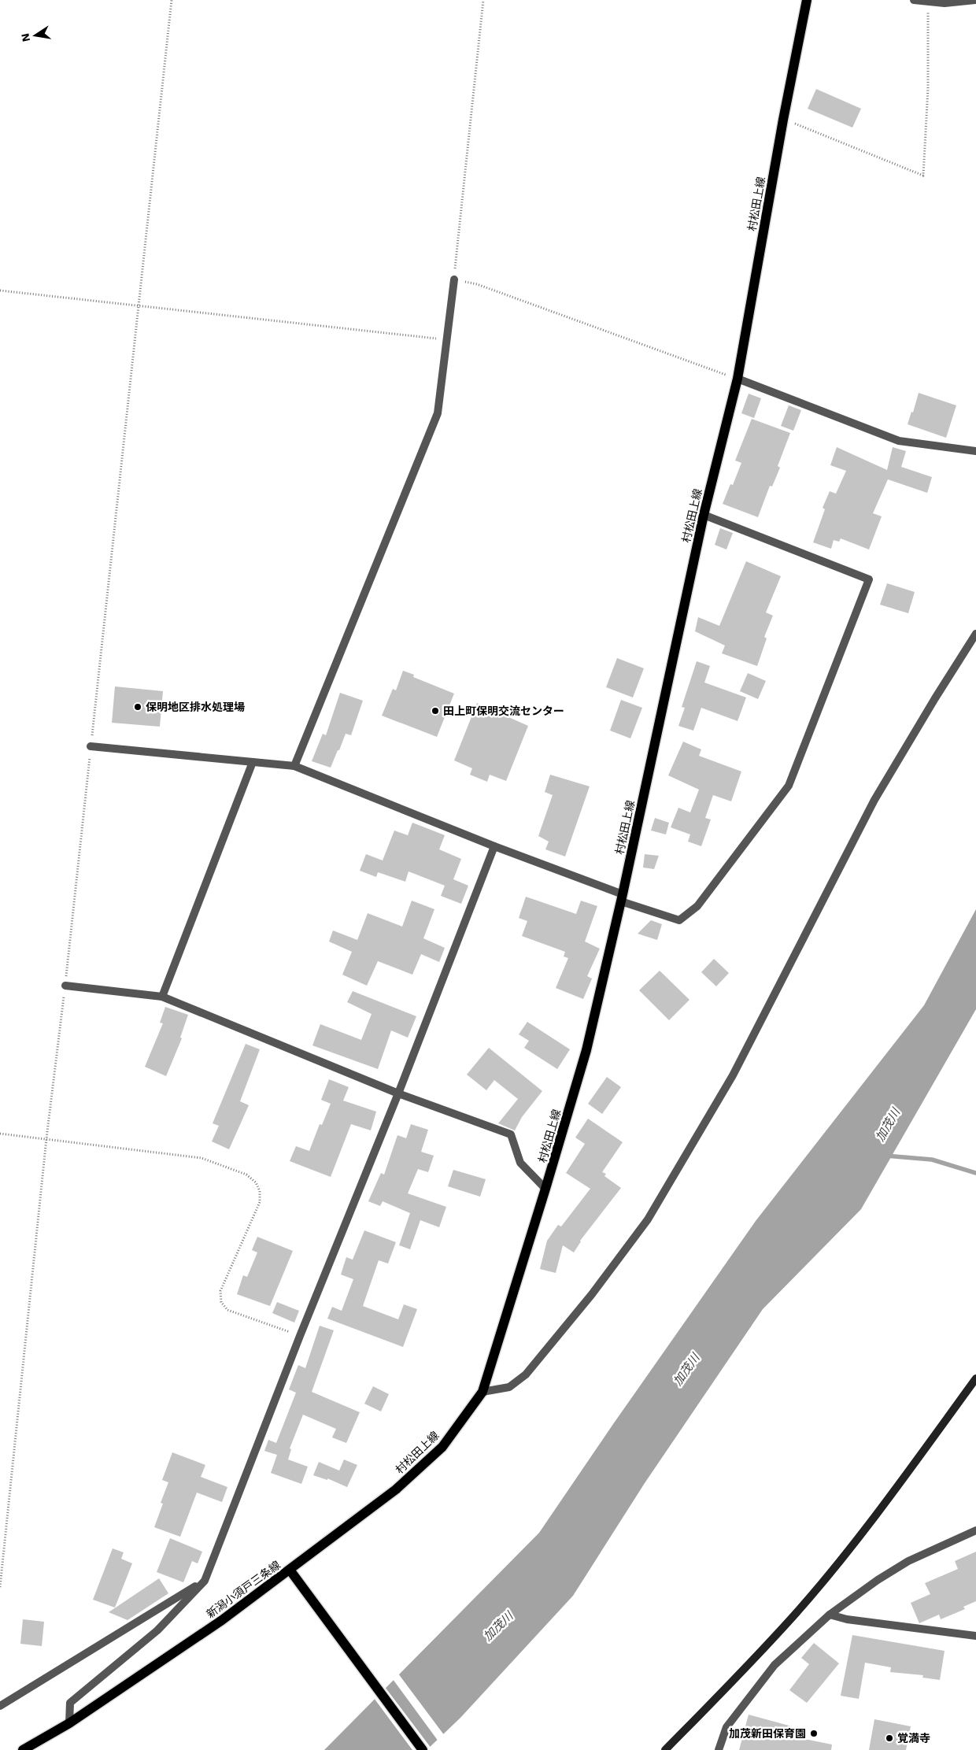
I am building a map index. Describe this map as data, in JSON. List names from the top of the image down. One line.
{"streets":{"main road":["村松田上線","新潟小須戸三条線"]},"crossings":[["村松田上線","新潟小須戸三条線"]],"water":["加茂川"],"places":["保明地区排水処理場","田上町保明交流センター","加茂新田保育園","覚満寺"],"north":"left"}
